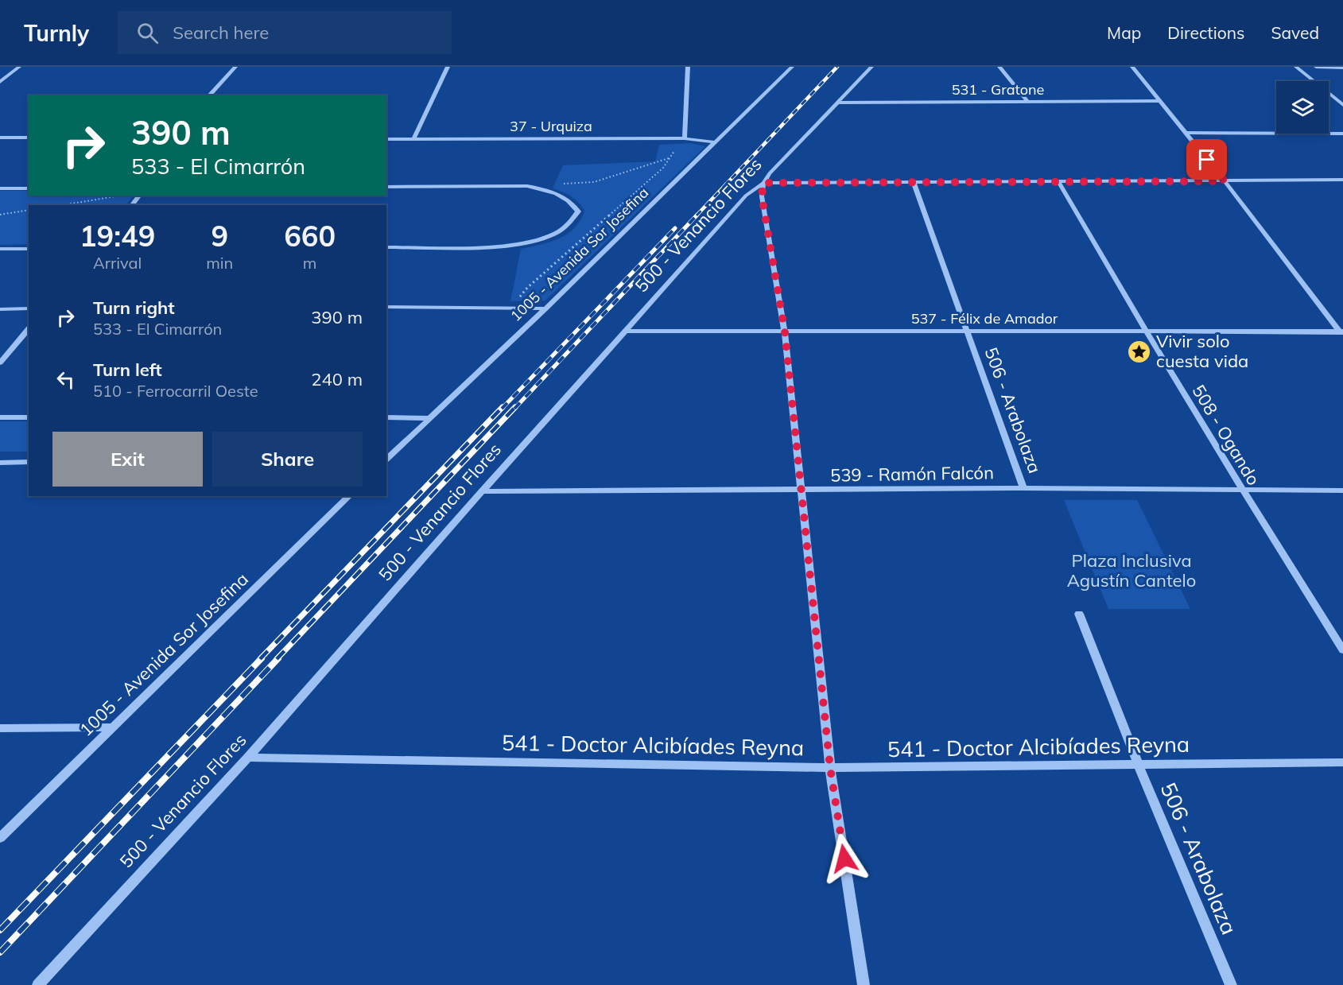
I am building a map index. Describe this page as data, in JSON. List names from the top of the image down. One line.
{"streets":{"street":["531 - Gratone","37 - Urquiza","500 - Venancio Flores","1005 - Avenida Sor Josefina","537 - Félix de Amador","506 - Arabolaza","508 - Ogando","539 - Ramón Falcón","541 - Doctor Alcibíades Reyna"]},"crossings":[["531 - Gratone","500 - Venancio Flores"],["37 - Urquiza","1005 - Avenida Sor Josefina"],["500 - Venancio Flores","537 - Félix de Amador"],["500 - Venancio Flores","539 - Ramón Falcón"],["500 - Venancio Flores","541 - Doctor Alcibíades Reyna"],["537 - Félix de Amador","506 - Arabolaza"],["537 - Félix de Amador","508 - Ogando"],["506 - Arabolaza","539 - Ramón Falcón"],["506 - Arabolaza","541 - Doctor Alcibíades Reyna"],["508 - Ogando","539 - Ramón Falcón"]],"parks":["Plaza Inclusiva Agustín Cantelo"],"places":{"place":["Vivir solo cuesta vida"]},"page":{"header":"Turnly","search":"Search here","nav":["Map","Directions","Saved"],"turn":["390 m","533 - El Cimarrón"],"eta":["19:49","Arrival","9","min","660","m"],"list":[{"name":"Turn right","note":"533 - El Cimarrón","value":"390 m"},{"name":"Turn left","note":"510 - Ferrocarril Oeste","value":"240 m"}],"buttons":["Exit","Share"]}}
